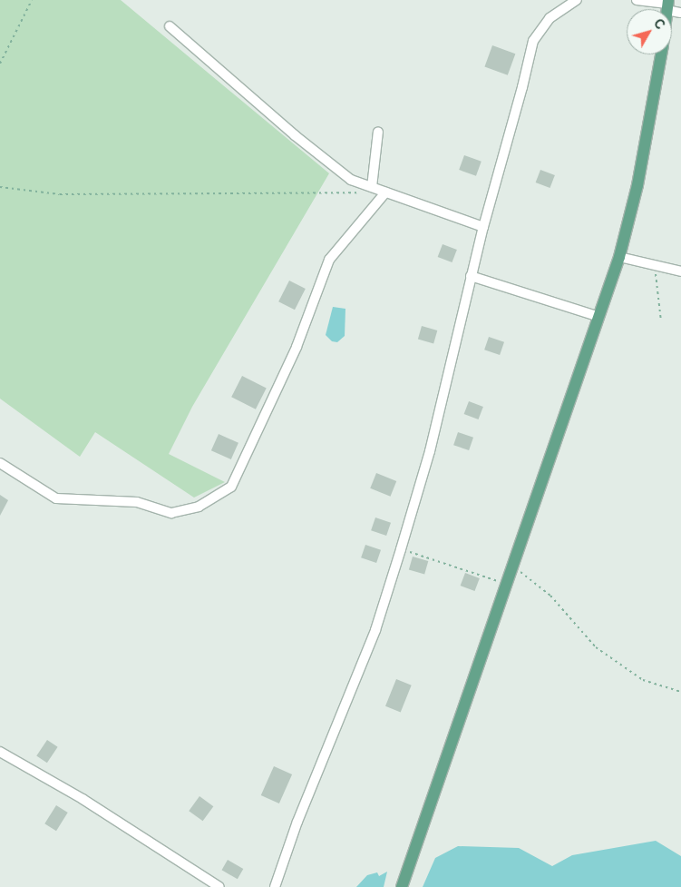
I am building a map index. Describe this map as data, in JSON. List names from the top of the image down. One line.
{"north":"top right"}
